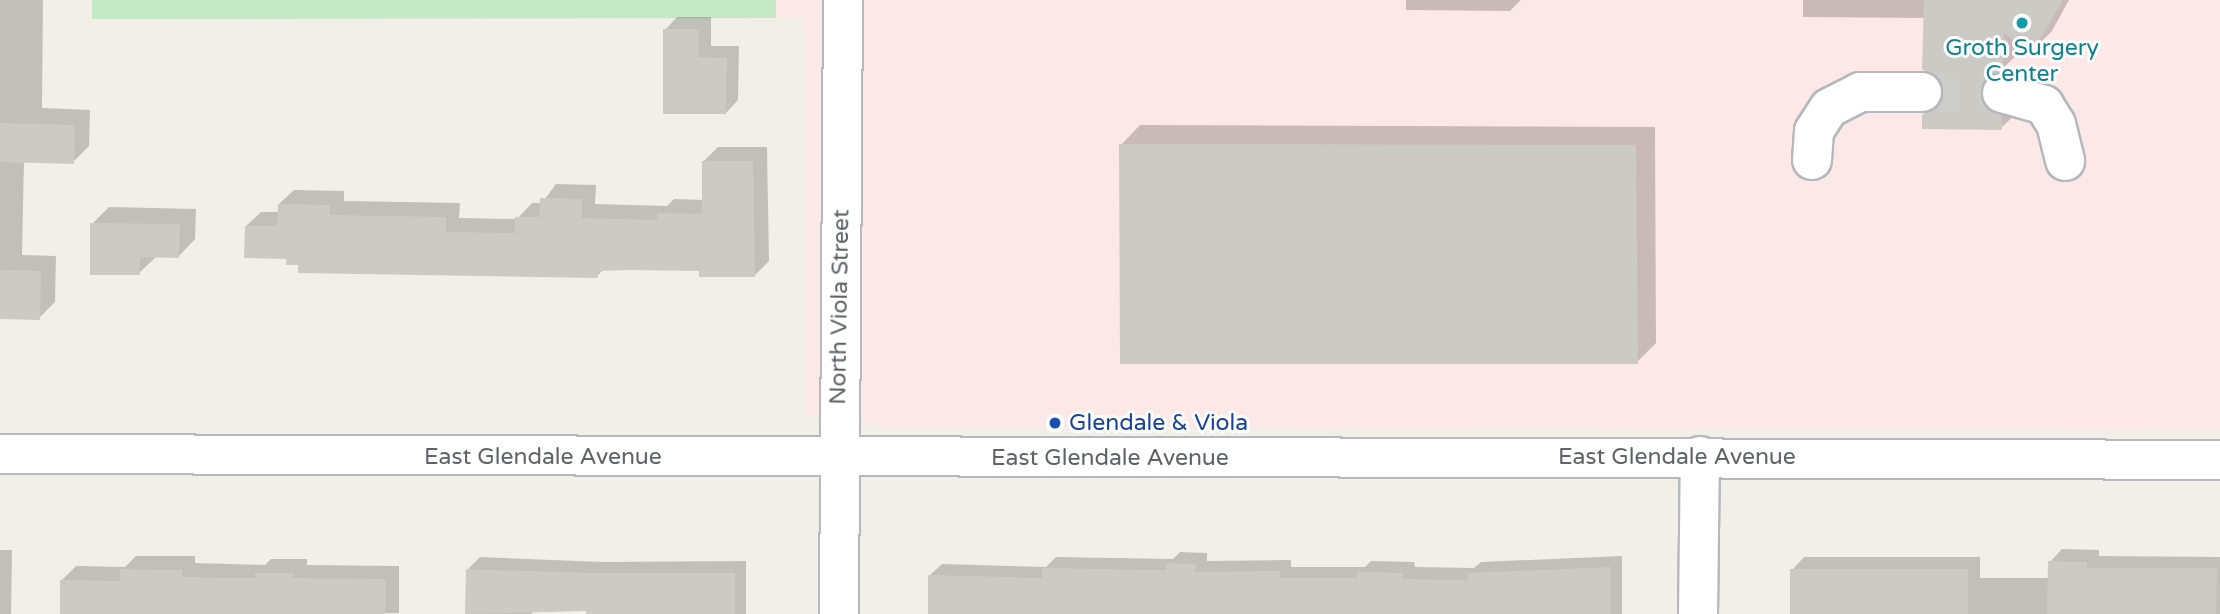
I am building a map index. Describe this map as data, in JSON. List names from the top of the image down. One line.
{"streets":{"street":["North Viola Street","East Glendale Avenue"]},"crossings":[["North Viola Street","East Glendale Avenue"]],"places":["Groth Surgery Center","Glendale & Viola"]}
